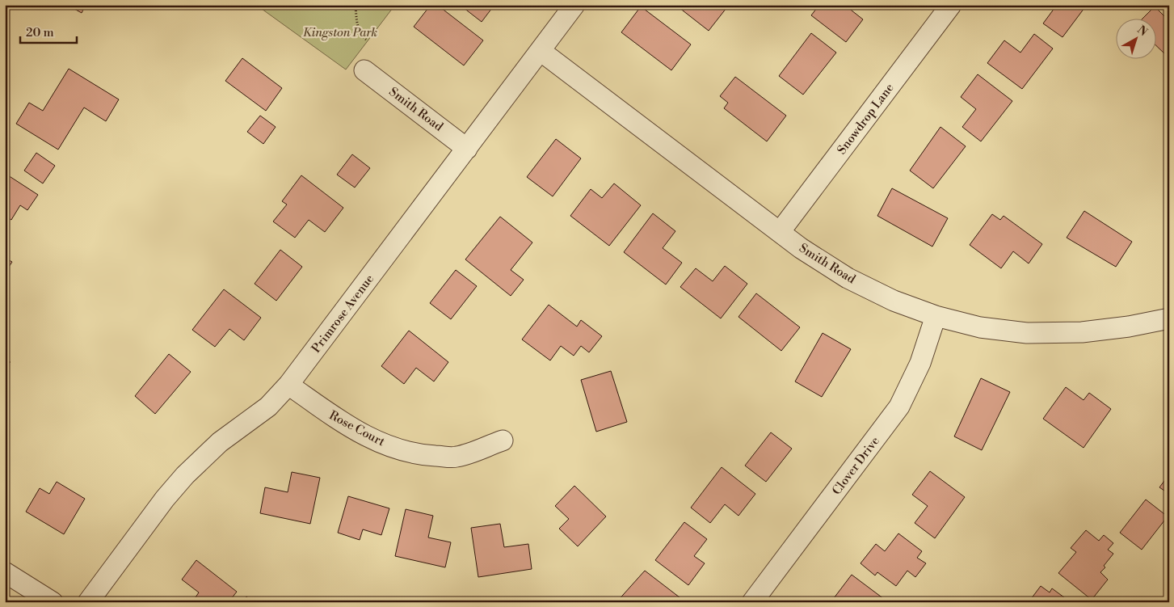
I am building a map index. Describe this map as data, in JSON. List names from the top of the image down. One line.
{"streets":{"street":["Smith Road","Snowdrop Lane","Primrose Avenue","Rose Court","Clover Drive"]},"crossings":[["Smith Road","Snowdrop Lane"],["Smith Road","Primrose Avenue"],["Smith Road","Clover Drive"],["Primrose Avenue","Rose Court"]],"parks":["Kingston Park"],"scale_bar":"20 m","north":"top right"}
